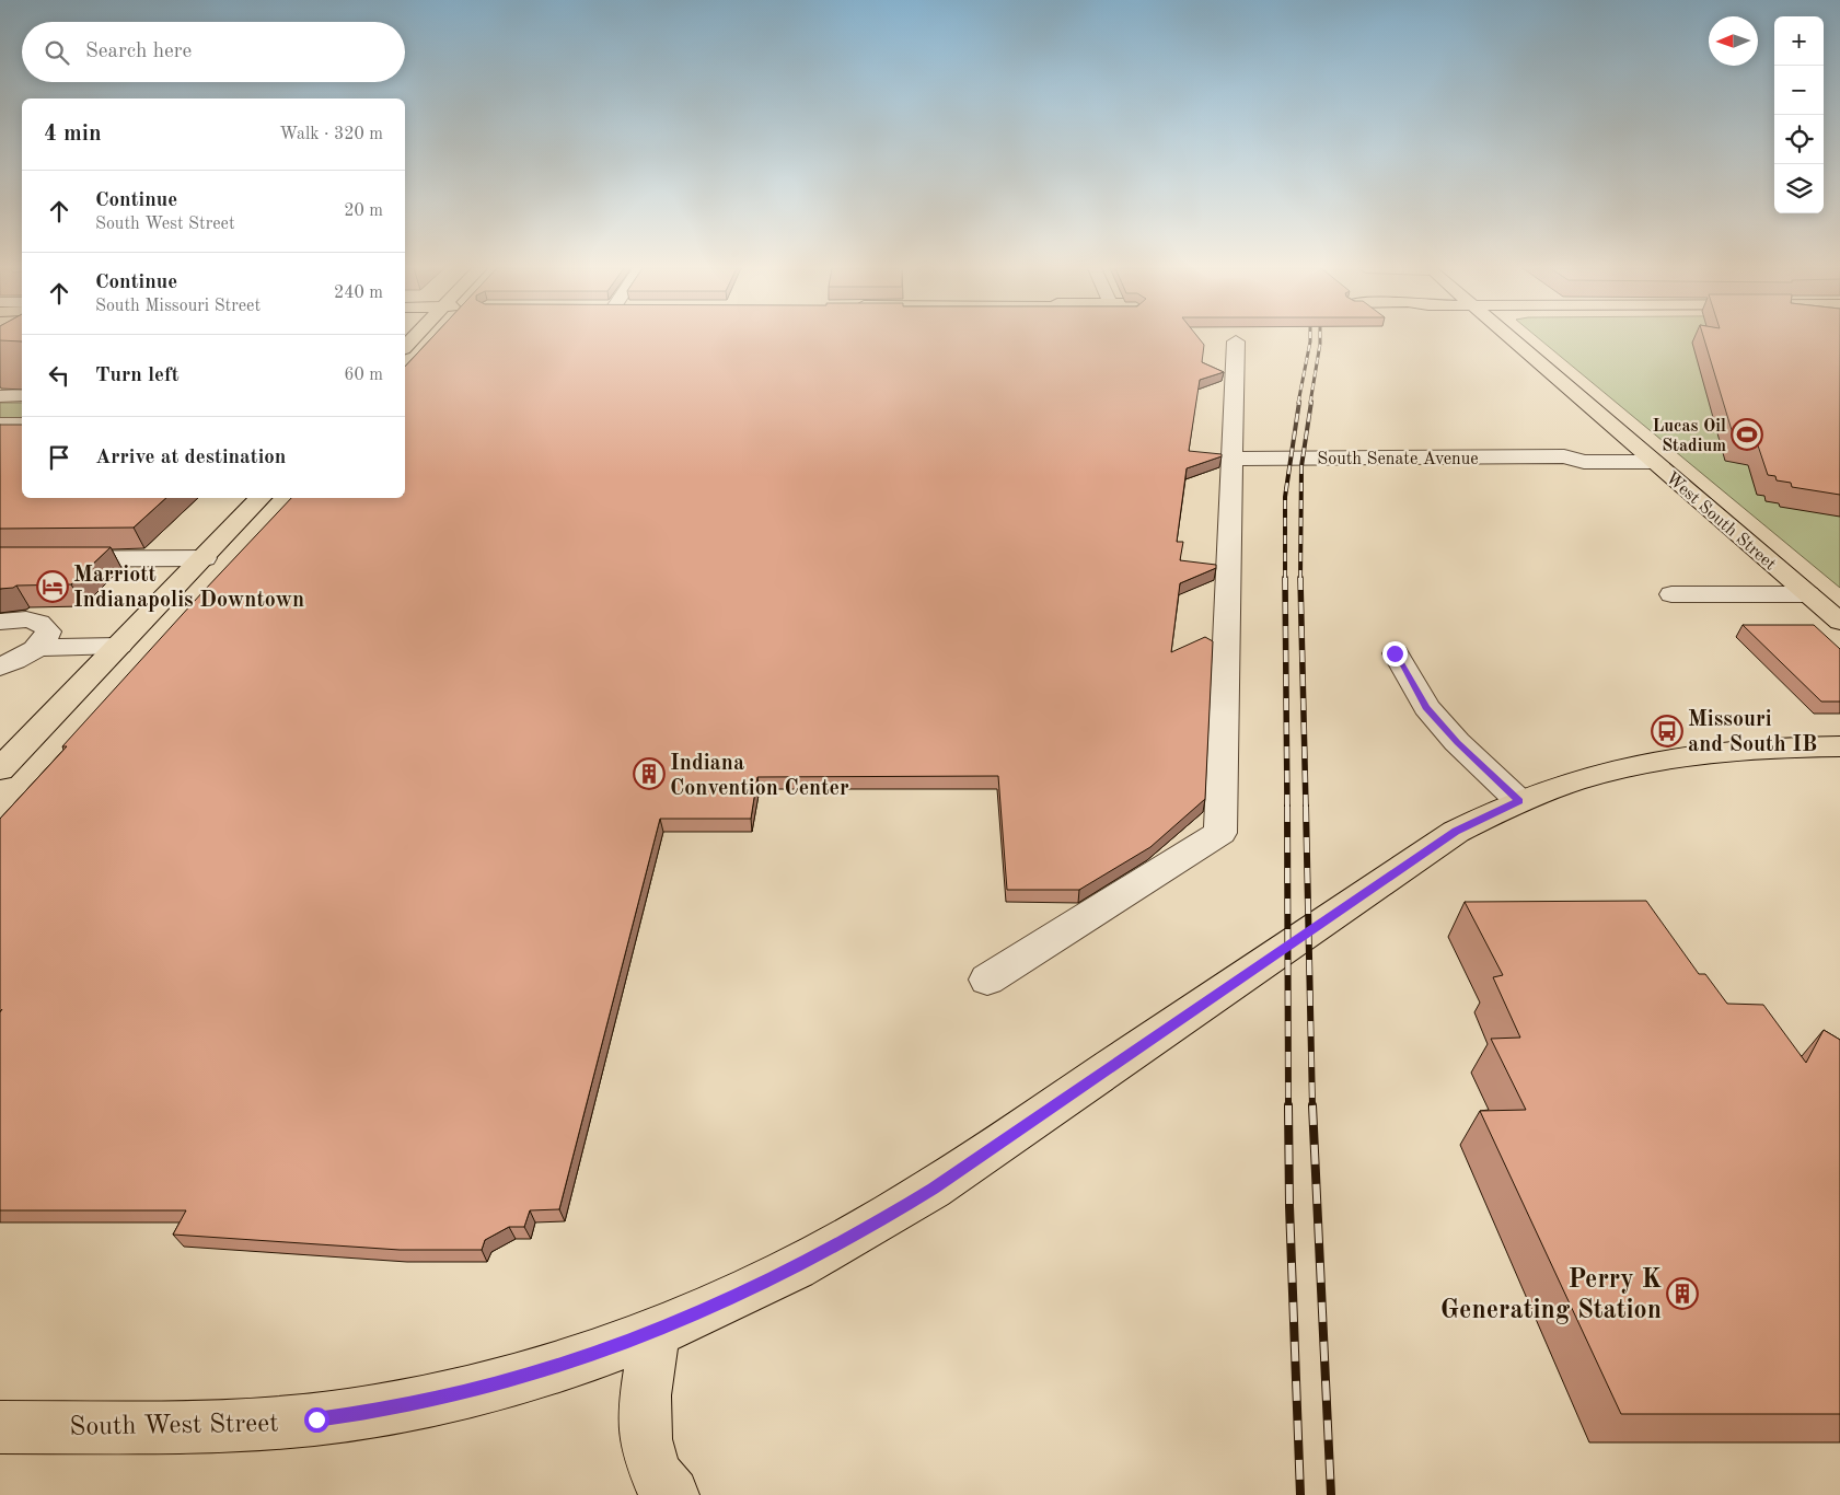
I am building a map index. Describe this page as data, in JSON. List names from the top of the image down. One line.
{"streets":{"main road":["West South Street","South West Street"],"street":["South Senate Avenue"]},"crossings":[["South Senate Avenue","West South Street"]],"places":{"sports":["Lucas Oil Stadium"],"hotel":["Marriott Indianapolis Downtown"],"bus stop":["Missouri and South IB"],"building":["Indiana Convention Center","Perry K Generating Station"]},"north":"left","page":{"map_buttons":["+","−"],"search":"Search here","heading":["4 min","Walk · 320 m"],"list":[["Continue","South West Street","20 m"],["Continue","South Missouri Street","240 m"],["Turn left","60 m"],"Arrive at destination"]}}
